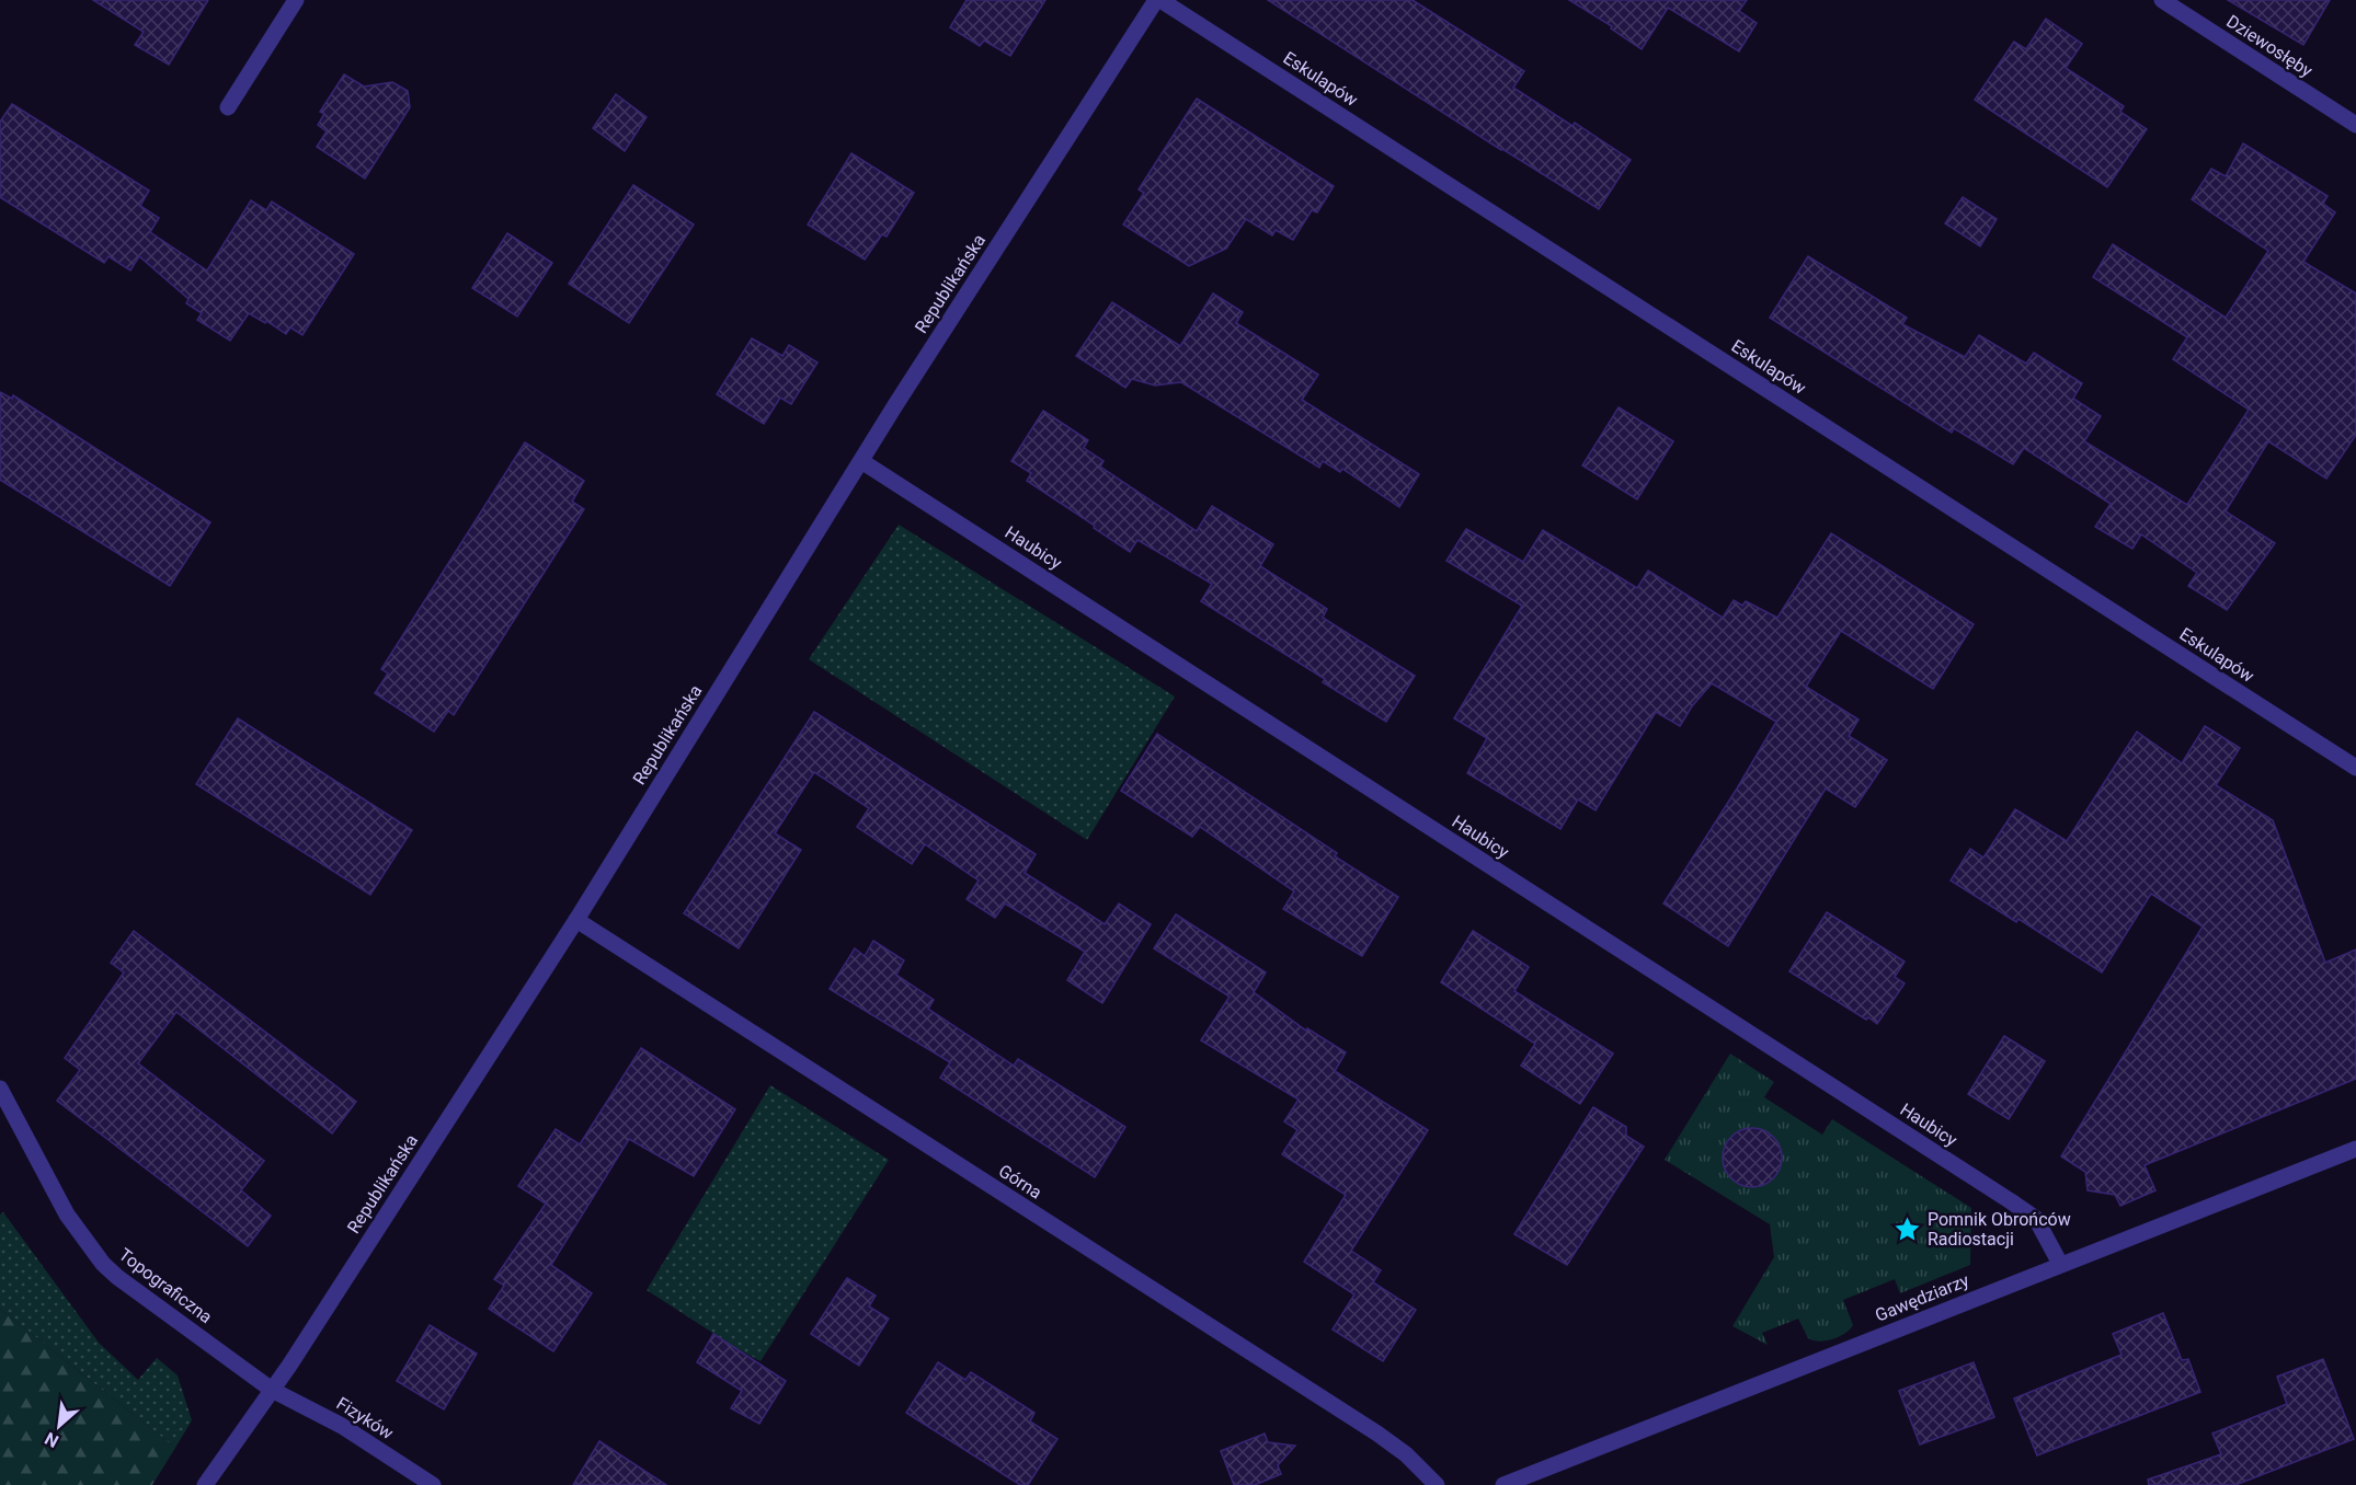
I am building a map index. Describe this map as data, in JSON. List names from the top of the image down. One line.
{"streets":{"street":["Dziewosłęby","Eskulapów","Republikańska","Haubicy","Górna","Topograficzna","Gawędziarzy","Fizyków"]},"crossings":[["Eskulapów","Republikańska"],["Republikańska","Haubicy"],["Republikańska","Górna"],["Republikańska","Topograficzna"],["Republikańska","Fizyków"],["Haubicy","Gawędziarzy"],["Topograficzna","Fizyków"]],"places":{"place":["Pomnik Obrońców Radiostacji"]},"north":"bottom left"}
